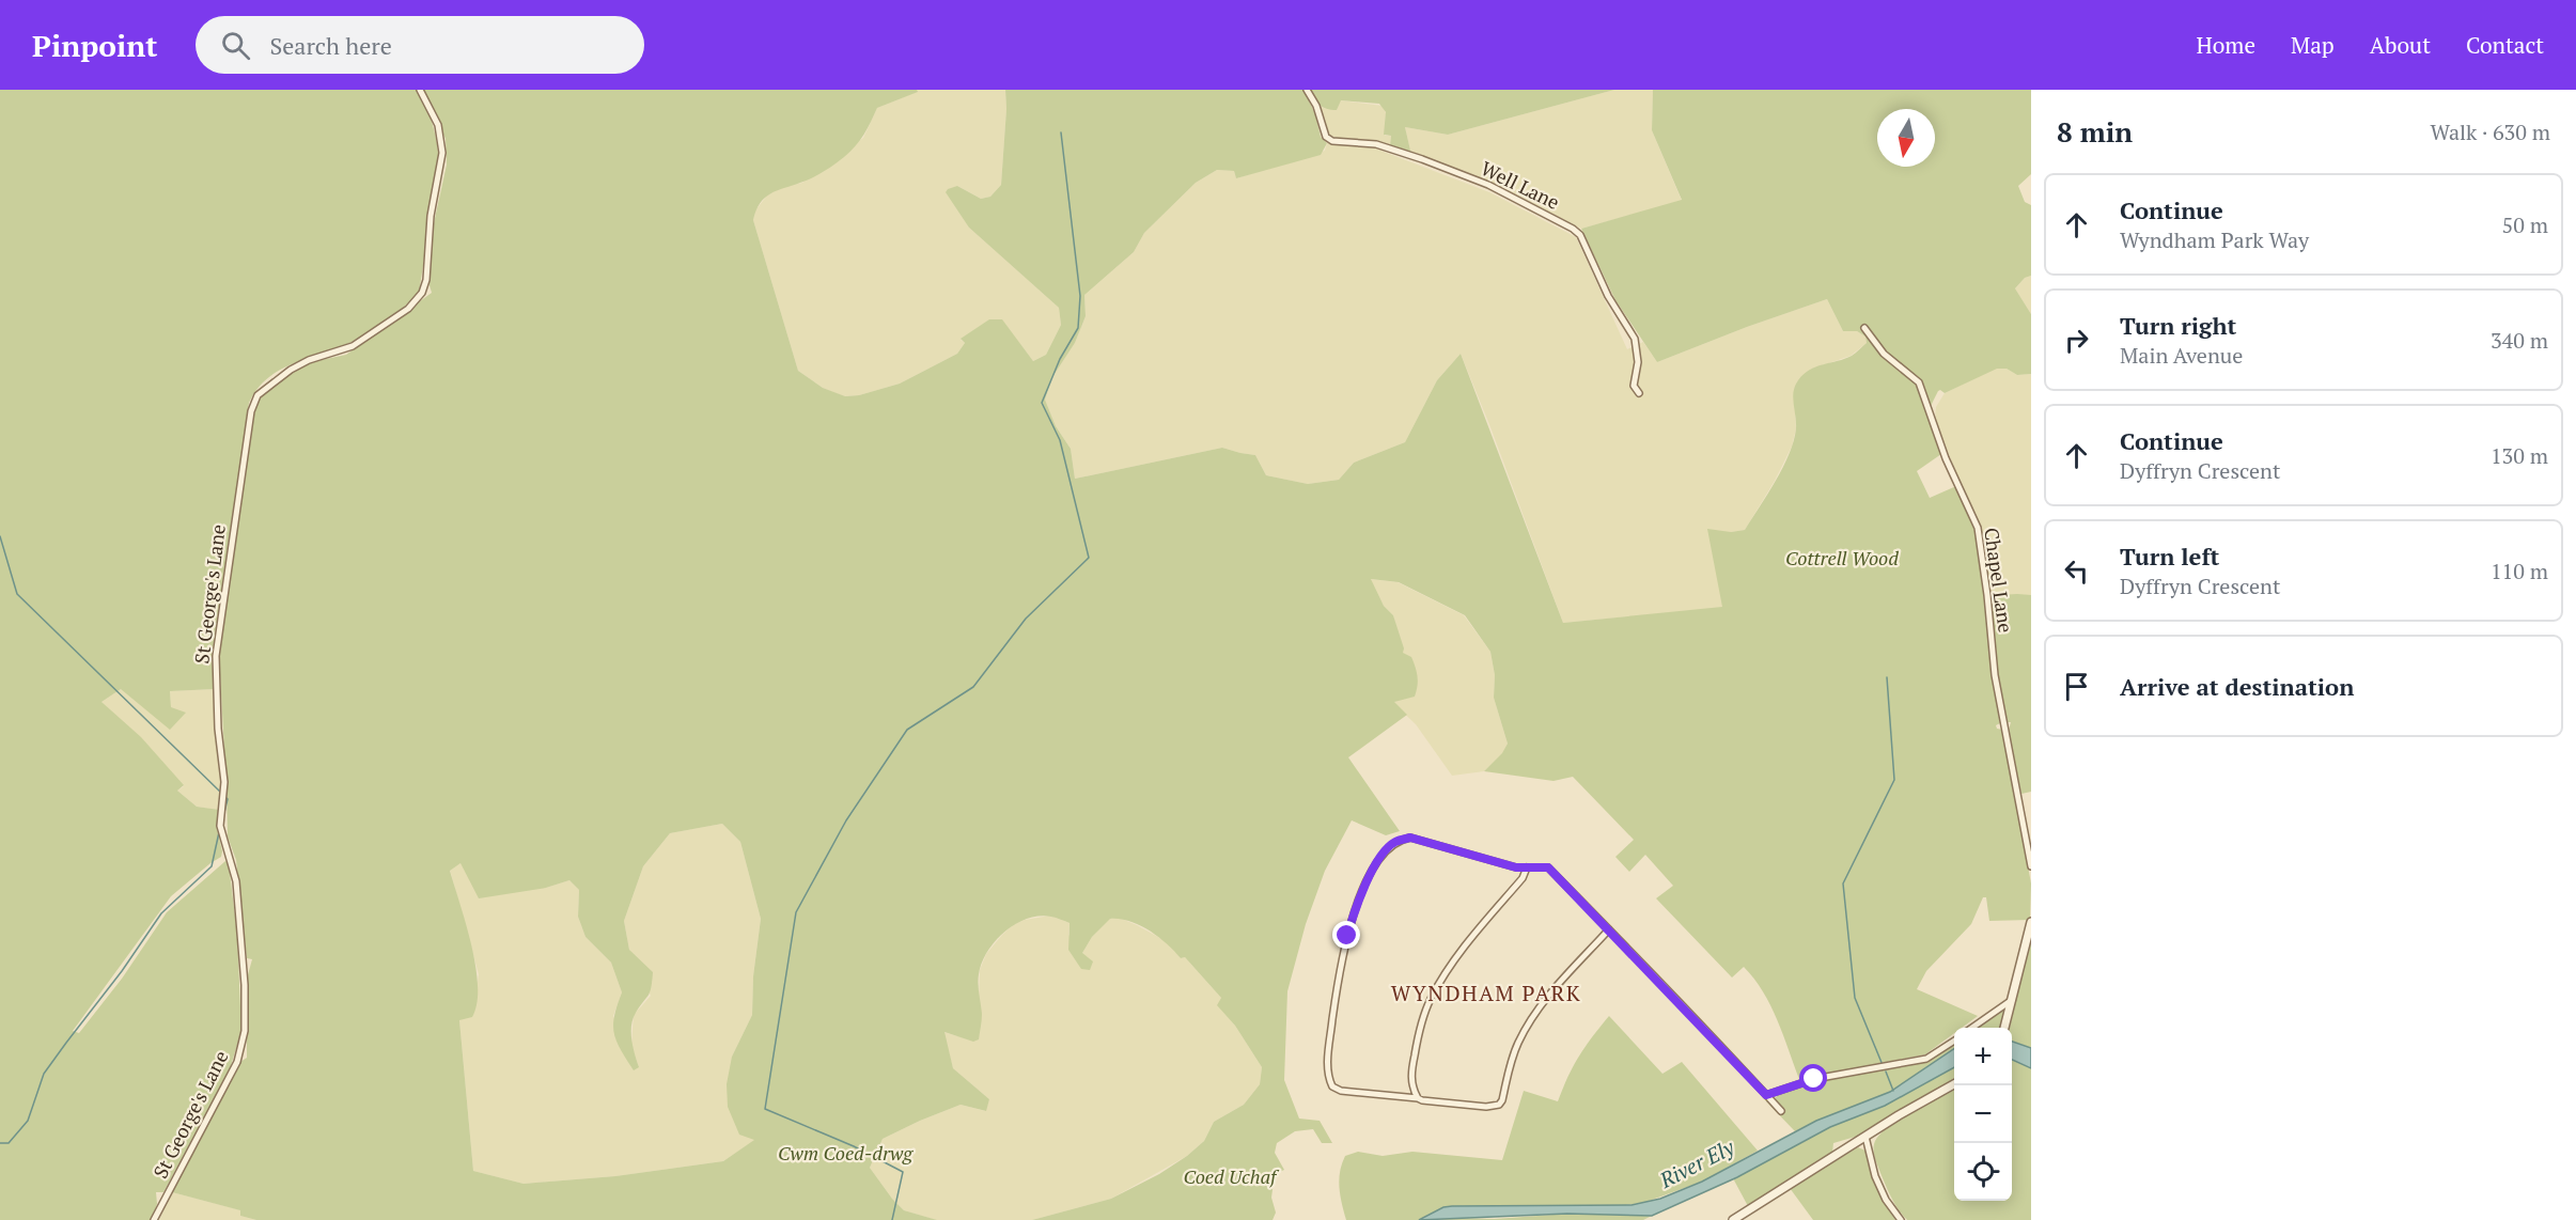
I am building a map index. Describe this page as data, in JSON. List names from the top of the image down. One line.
{"streets":{"street":["Well Lane","Chapel Lane","St George's Lane"]},"districts":["WYNDHAM PARK"],"water":["River Ely"],"parks":["Cottrell Wood","Cwm Coed-drwg","Coed Uchaf"],"north":"bottom","page":{"header":"Pinpoint","search":"Search here","nav":["Home","Map","About","Contact"],"heading":["8 min","Walk · 630 m"],"list":[["Continue","Wyndham Park Way","50 m"],["Turn right","Main Avenue","340 m"],["Continue","Dyffryn Crescent","130 m"],["Turn left","Dyffryn Crescent","110 m"],"Arrive at destination"],"map_buttons":["+","−"]}}
